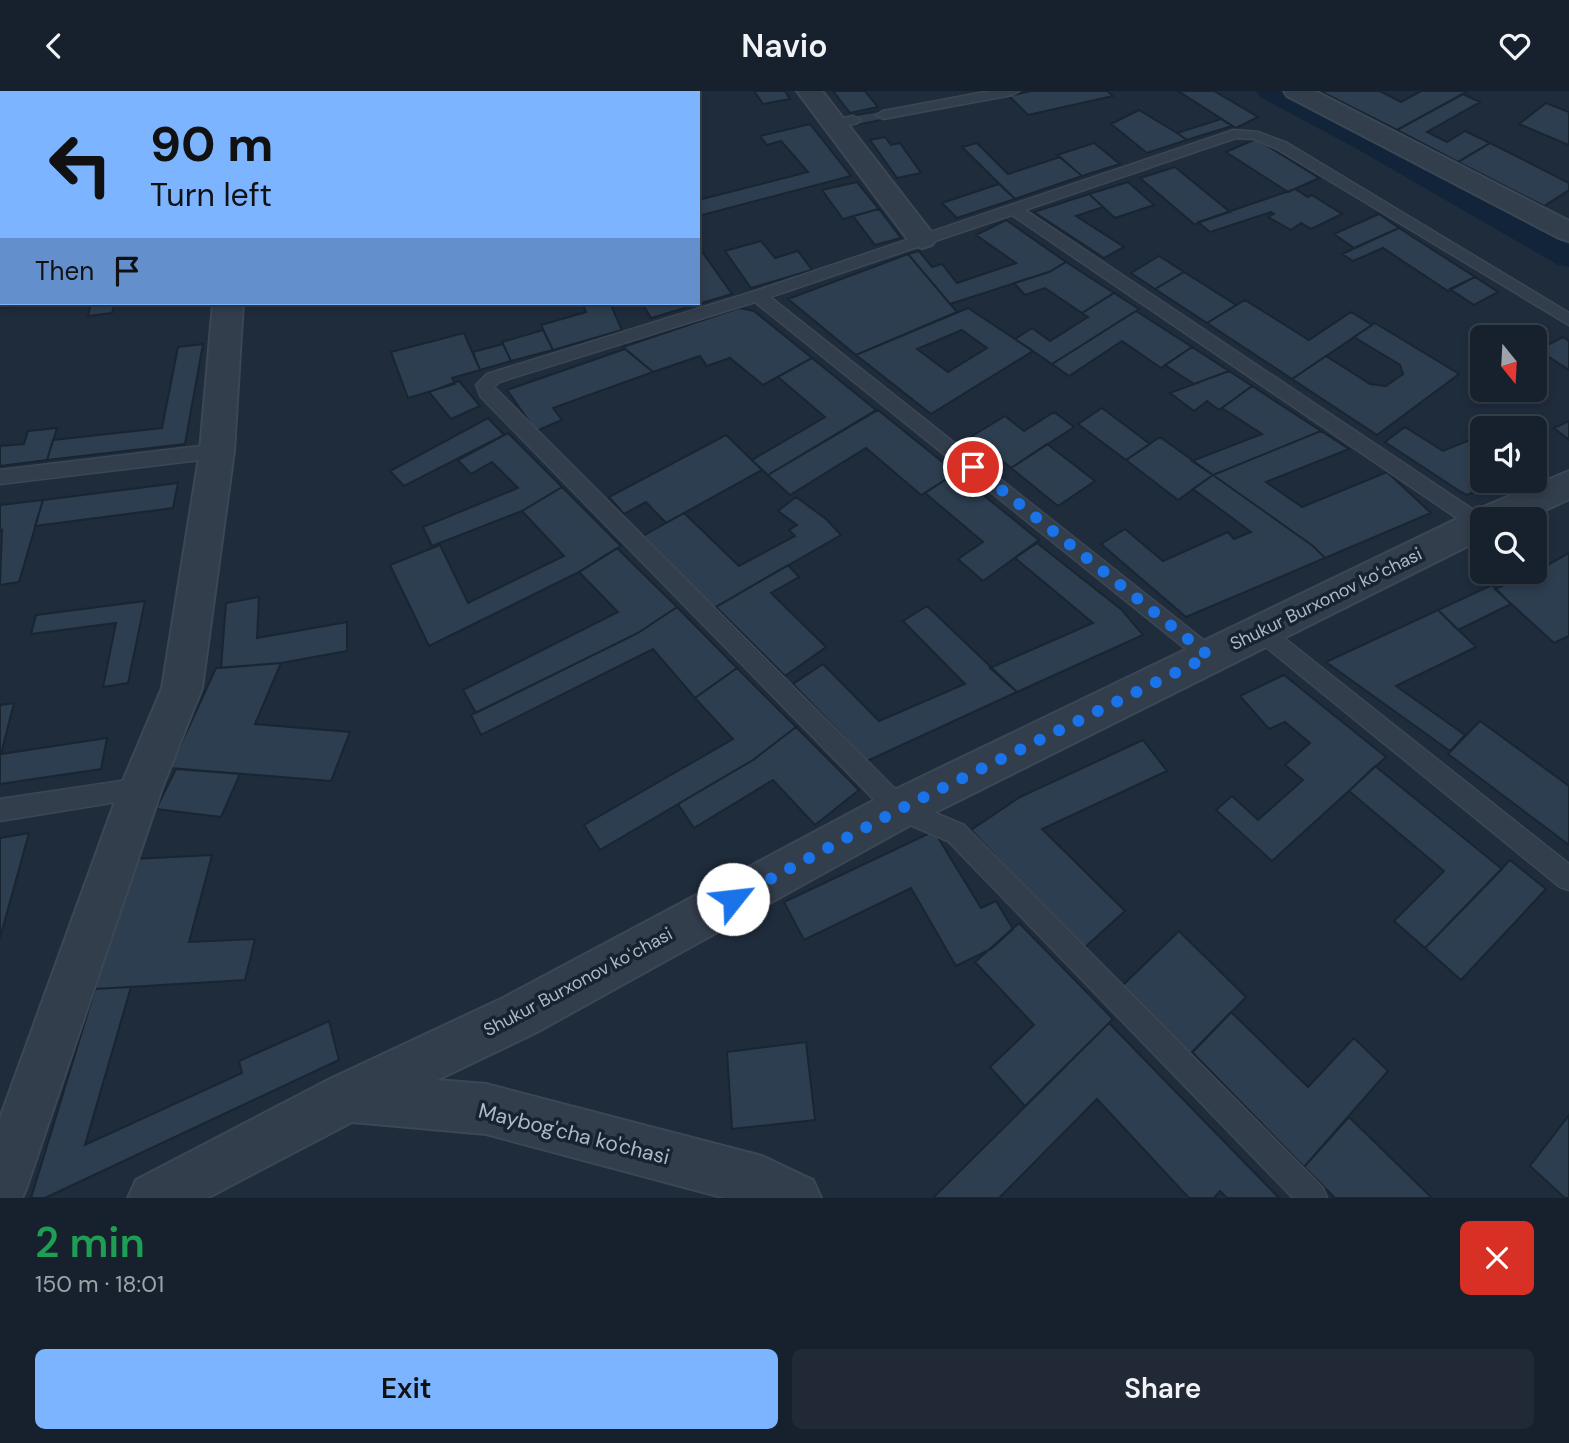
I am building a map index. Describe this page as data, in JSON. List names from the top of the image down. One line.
{"streets":{"street":["Shukur Burxonov koʻchasi","Maybog'cha ko'chasi"]},"crossings":[["Shukur Burxonov koʻchasi","Maybog'cha ko'chasi"]],"north":"bottom","page":{"header":"Navio","turn":["90 m","Turn left"],"then":"Then","heading":["2 min","150 m · 18:01"],"buttons":["Exit","Share"]}}
